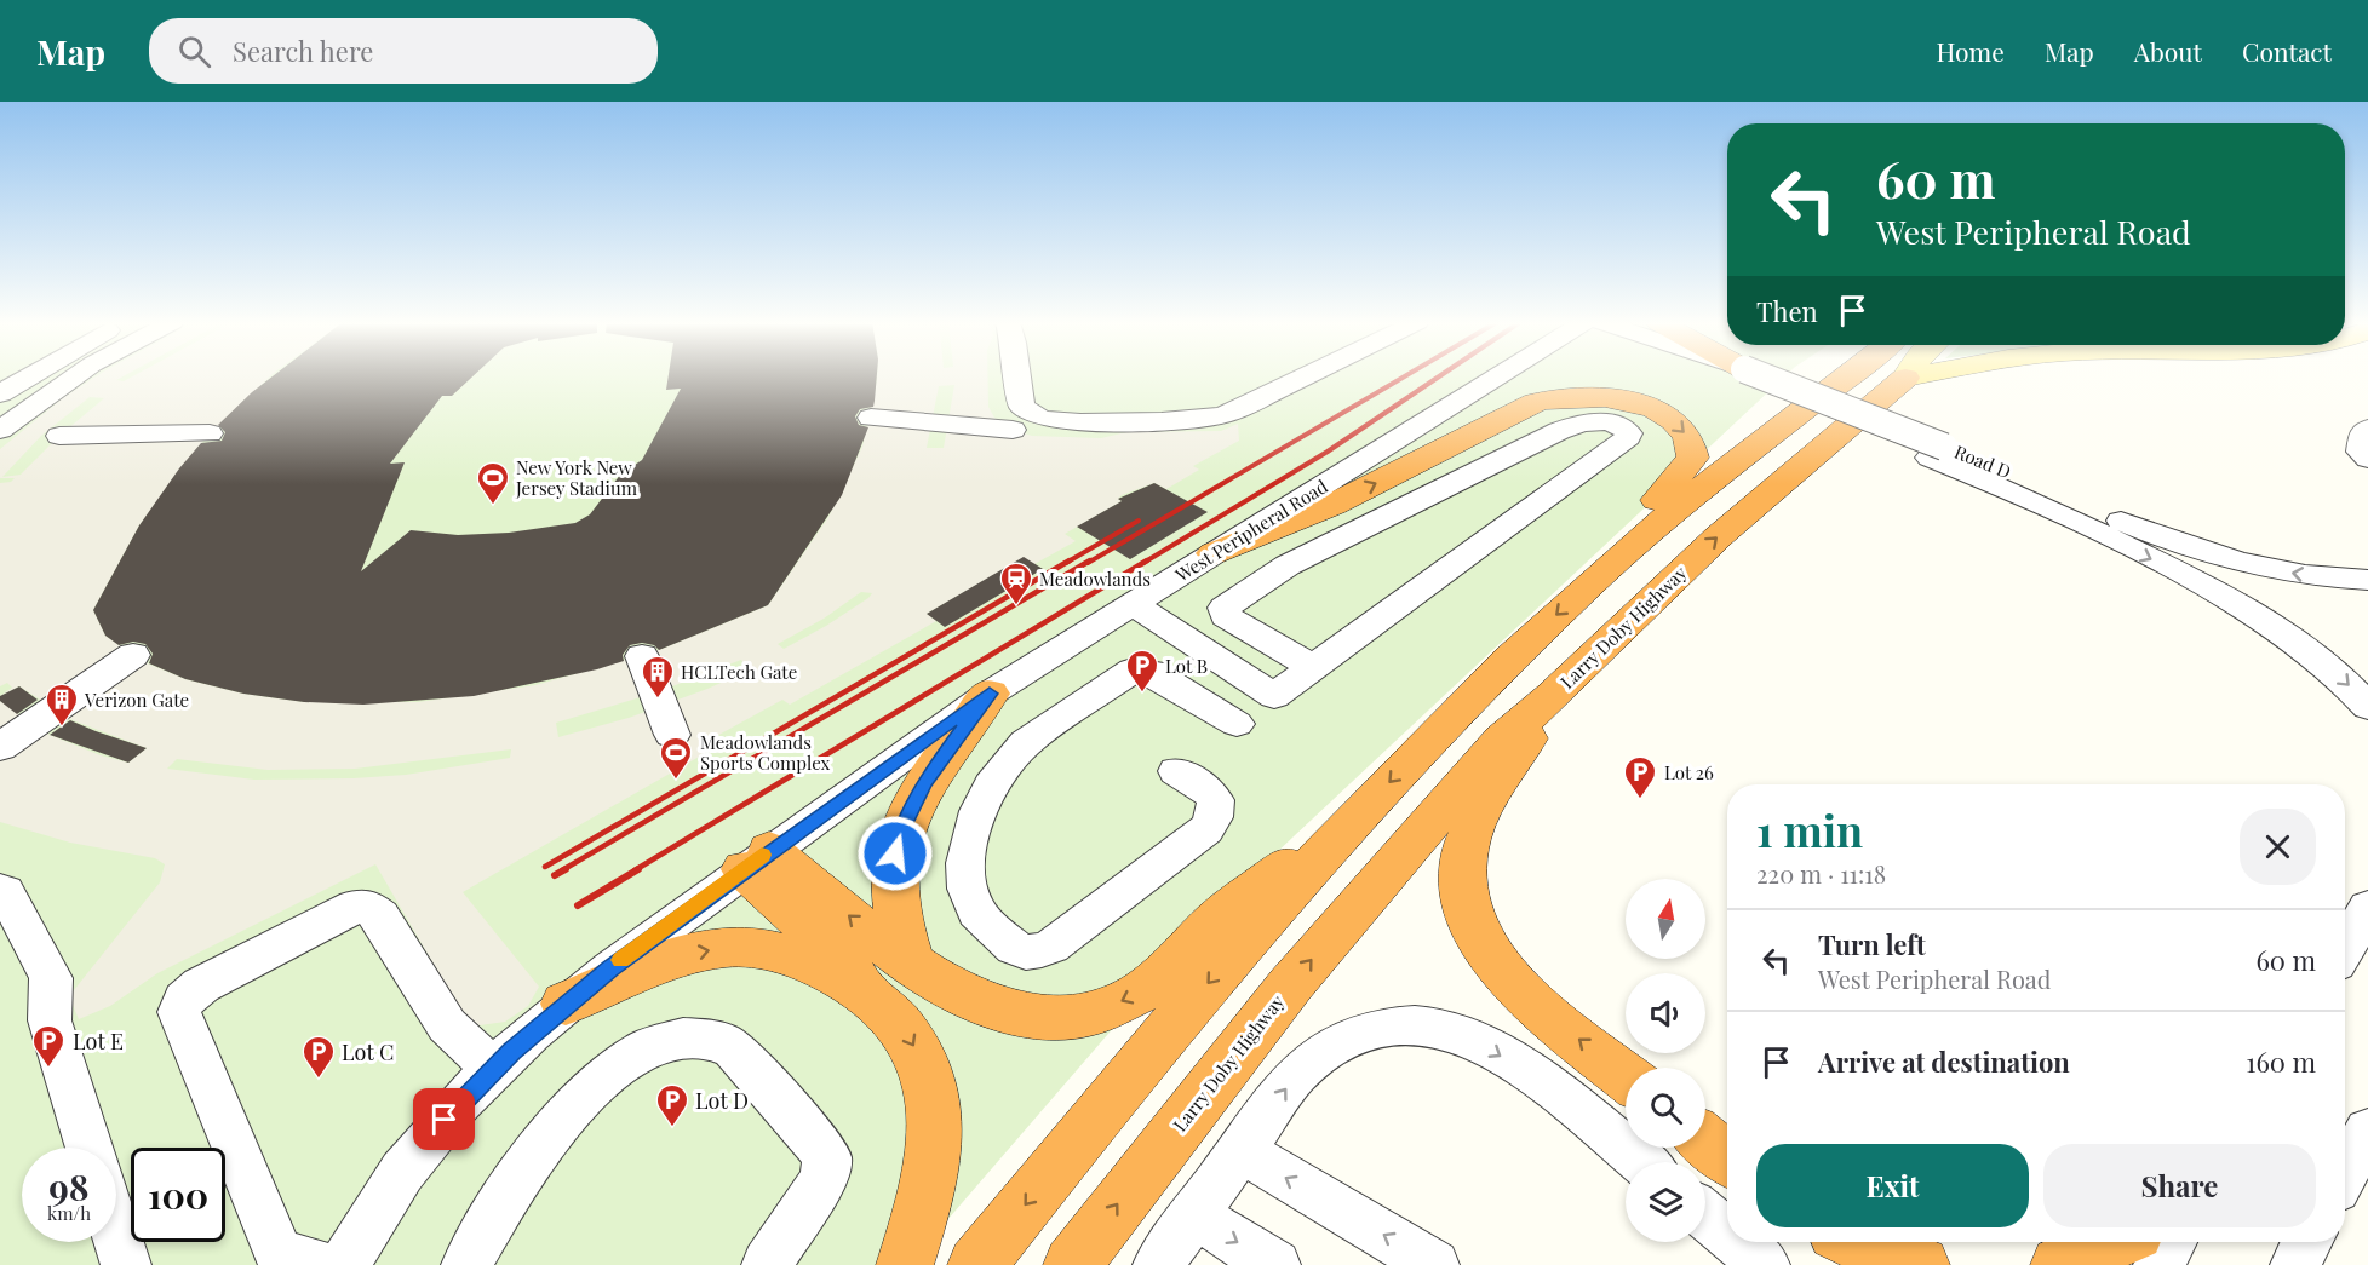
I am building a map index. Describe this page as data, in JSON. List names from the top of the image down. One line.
{"streets":{"highway":["Larry Doby Highway"],"street":["Road D","West Peripheral Road"]},"one_way":["Larry Doby Highway"],"places":{"sports":["New York New Jersey Stadium","Meadowlands Sports Complex"],"station":["Meadowlands"],"parking":["Lot B","Lot 26","Lot E","Lot C","Lot D"],"building":["HCLTech Gate","Verizon Gate"]},"north":"top","page":{"header":"Map","search":"Search here","nav":["Home","Map","About","Contact"],"turn":["60 m","West Peripheral Road"],"then":"Then","heading":["1 min","220 m · 11:18"],"list":[{"name":"Turn left","note":"West Peripheral Road","value":"60 m"},{"name":"Arrive at destination","value":"160 m"}],"buttons":["Exit","Share"],"speed":"98 km/h","limit":"100"}}
